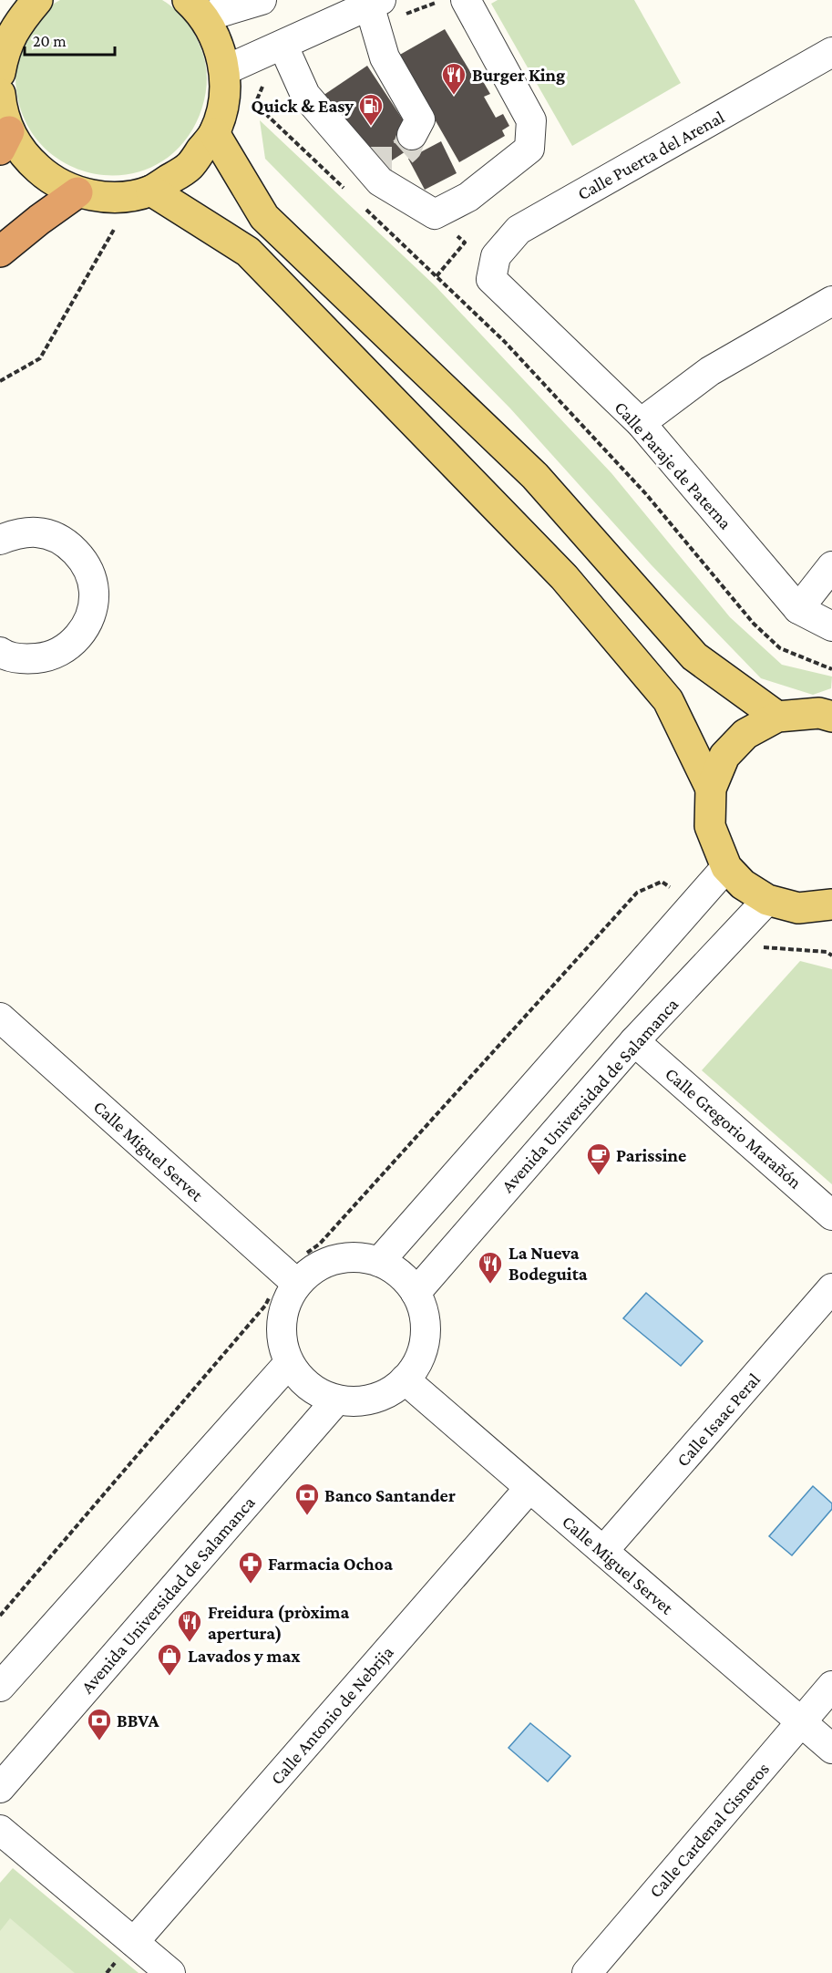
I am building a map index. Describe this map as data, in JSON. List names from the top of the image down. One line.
{"streets":{"street":["Calle Puerta del Arenal","Calle Paraje de Paterna","Avenida Universidad de Salamanca","Calle Gregorio Marañón","Calle Miguel Servet","Calle Isaac Peral","Calle Antonio de Nebrija","Calle Cardenal Cisneros"]},"crossings":[["Calle Puerta del Arenal","Calle Paraje de Paterna"],["Avenida Universidad de Salamanca","Calle Gregorio Marañón"],["Avenida Universidad de Salamanca","Calle Miguel Servet"],["Calle Miguel Servet","Calle Isaac Peral"],["Calle Miguel Servet","Calle Antonio de Nebrija"],["Calle Miguel Servet","Calle Cardenal Cisneros"]],"places":{"restaurant":["Burger King","La Nueva Bodeguita","Freidura (pròxima apertura)"],"fuel station":["Quick & Easy"],"cafe":["Parissine"],"bank":["Banco Santander","BBVA"],"pharmacy":["Farmacia Ochoa"],"shop":["Lavados y max"]},"scale_bar":"20 m"}
